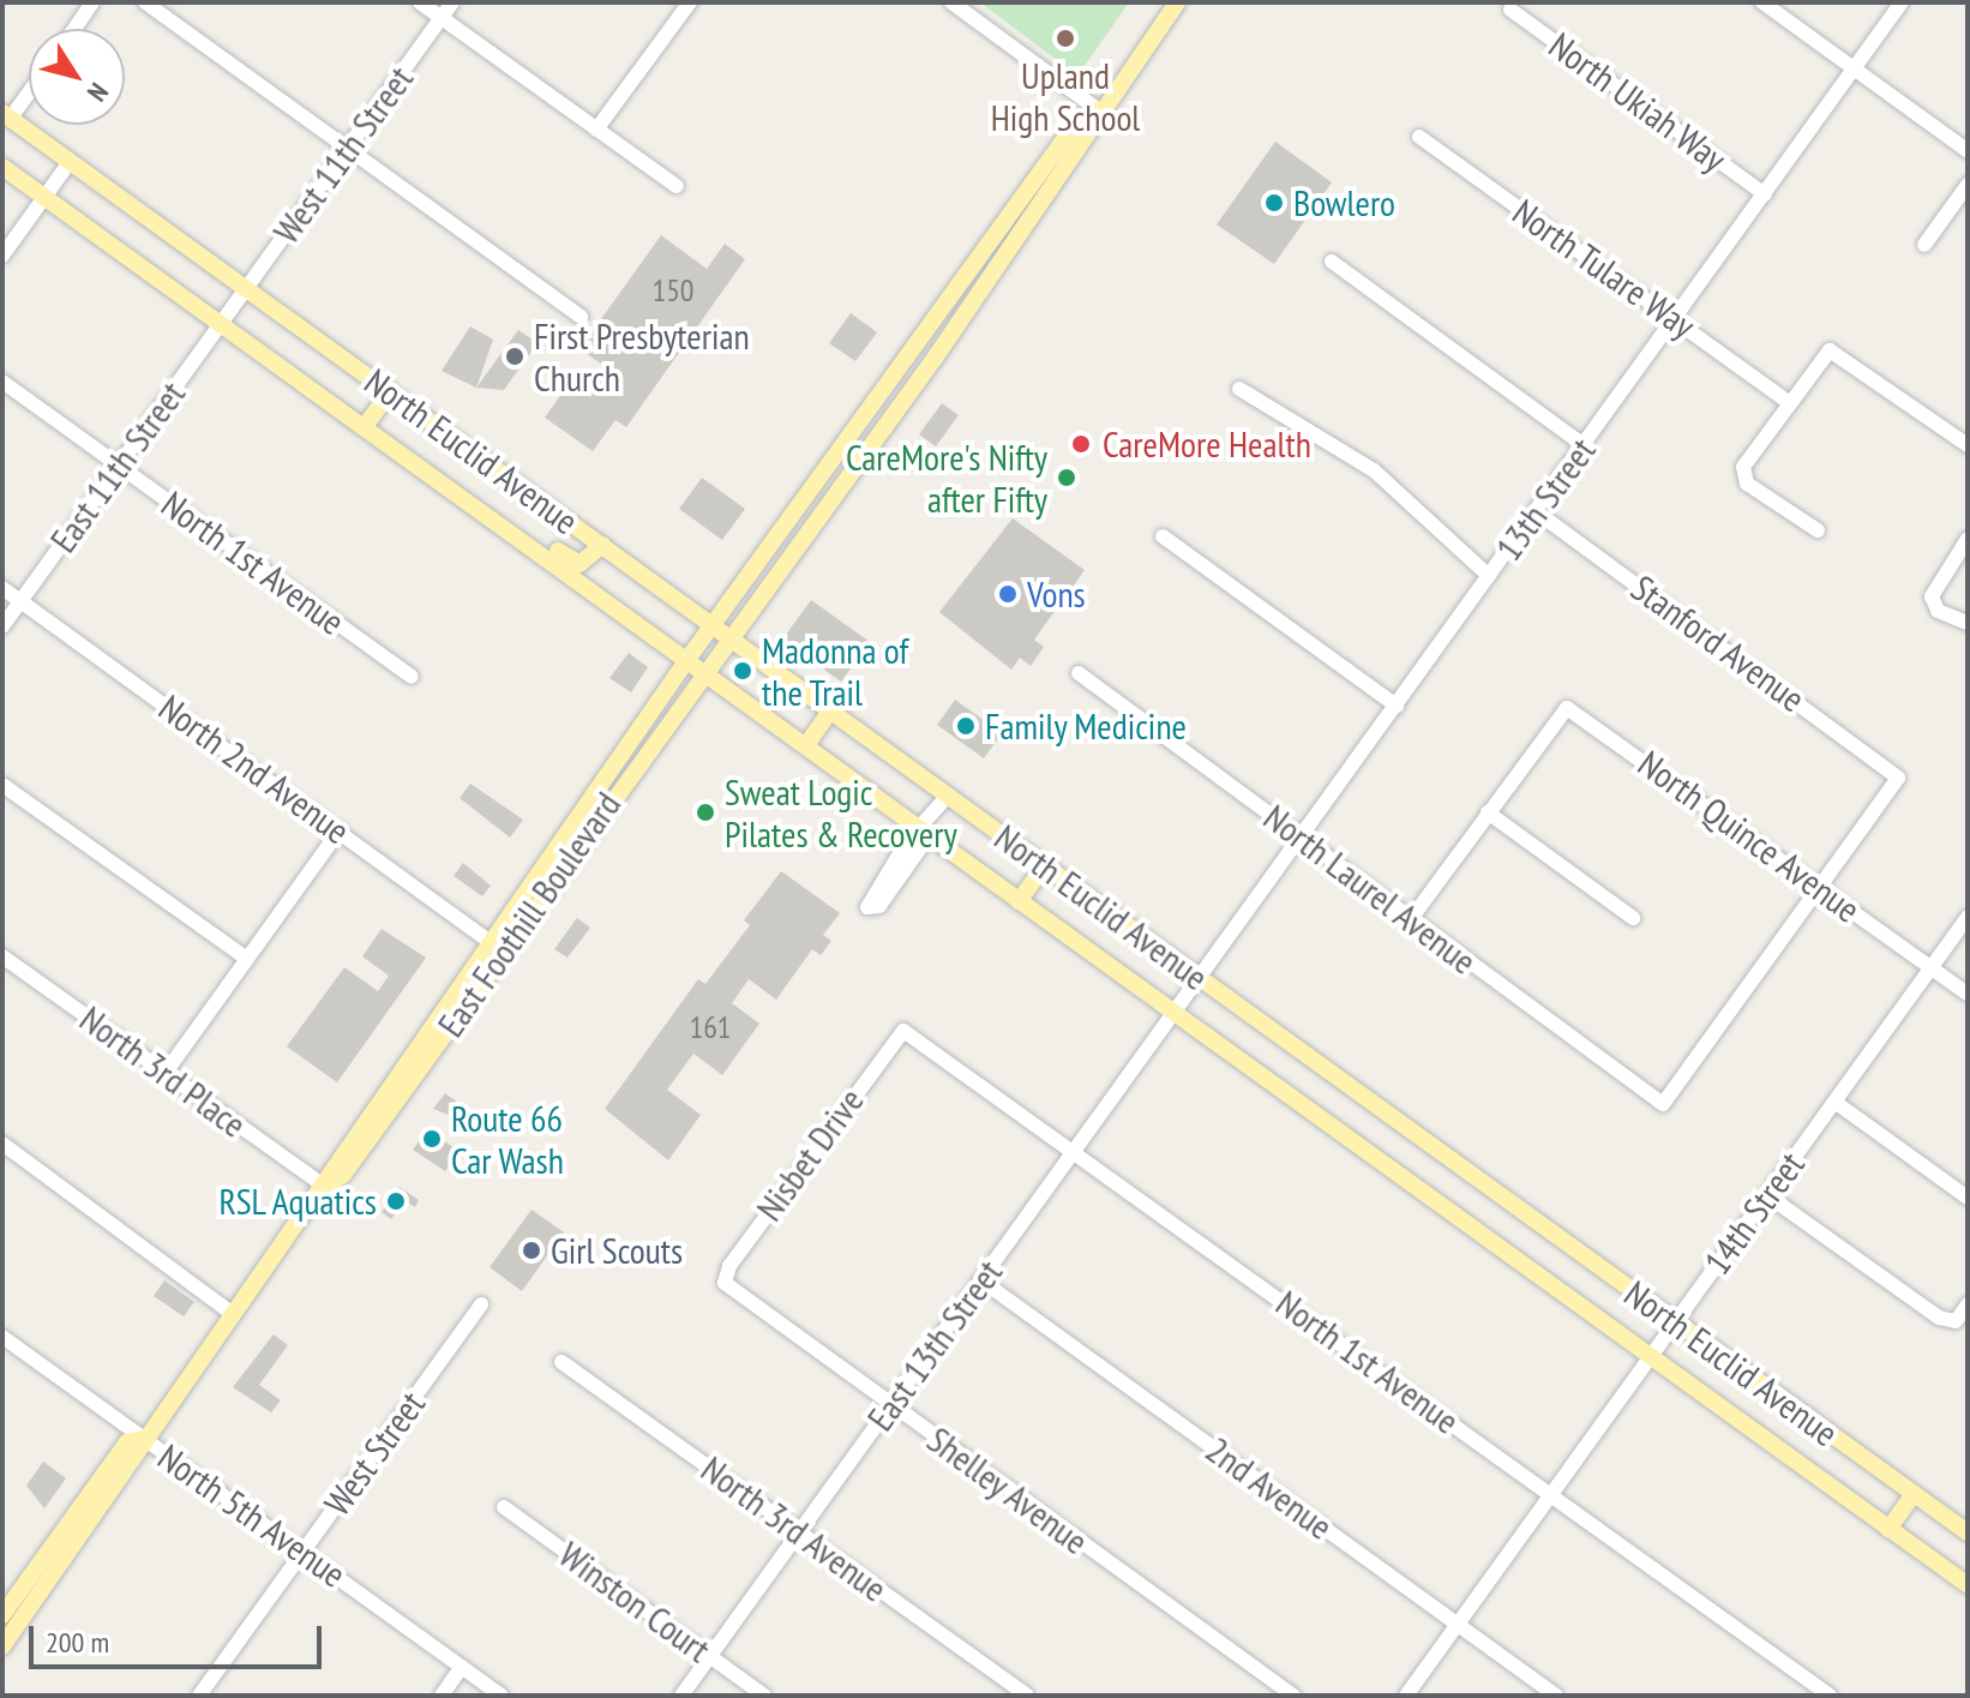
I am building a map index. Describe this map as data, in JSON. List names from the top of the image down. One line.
{"streets":{"main road":["North Euclid Avenue","East Foothill Boulevard"],"street":["North Ukiah Way","West 11th Street","North Tulare Way","East 11th Street","13th Street","North 1st Avenue","Stanford Avenue","North 2nd Avenue","North Quince Avenue","North Laurel Avenue","North 3rd Place","Nisbet Drive","14th Street","East 13th Street","West Street","2nd Avenue","Shelley Avenue","North 5th Avenue","North 3rd Avenue","Winston Court"]},"crossings":[["North Ukiah Way","13th Street"],["West 11th Street","North Euclid Avenue"],["West 11th Street","East 11th Street"],["North Tulare Way","13th Street"],["North Euclid Avenue","East 11th Street"],["North Euclid Avenue","13th Street"],["North Euclid Avenue","East Foothill Boulevard"],["North Euclid Avenue","14th Street"],["North Euclid Avenue","East 13th Street"],["East 11th Street","North 1st Avenue"],["East 11th Street","North 2nd Avenue"],["13th Street","Stanford Avenue"],["13th Street","North Laurel Avenue"],["13th Street","East 13th Street"],["North 1st Avenue","Nisbet Drive"],["North 1st Avenue","14th Street"],["North 1st Avenue","East 13th Street"],["Stanford Avenue","North Quince Avenue"],["Stanford Avenue","North Laurel Avenue"],["North 2nd Avenue","East Foothill Boulevard"],["North Quince Avenue","North Laurel Avenue"],["North Quince Avenue","14th Street"],["East Foothill Boulevard","North 3rd Place"],["East Foothill Boulevard","North 5th Avenue"],["Nisbet Drive","Shelley Avenue"],["14th Street","2nd Avenue"],["East 13th Street","2nd Avenue"],["East 13th Street","Shelley Avenue"],["East 13th Street","North 3rd Avenue"],["East 13th Street","Winston Court"],["West Street","North 5th Avenue"]],"places":["Upland High School","Bowlero","First Presbyterian Church","CareMore Health","CareMore's Nifty after Fifty","Vons","Madonna of the Trail","Family Medicine","Sweat Logic Pilates & Recovery","Route 66 Car Wash","RSL Aquatics","Girl Scouts"],"house_numbers":["150","161"],"scale_bar":"200 m","north":"bottom right"}
